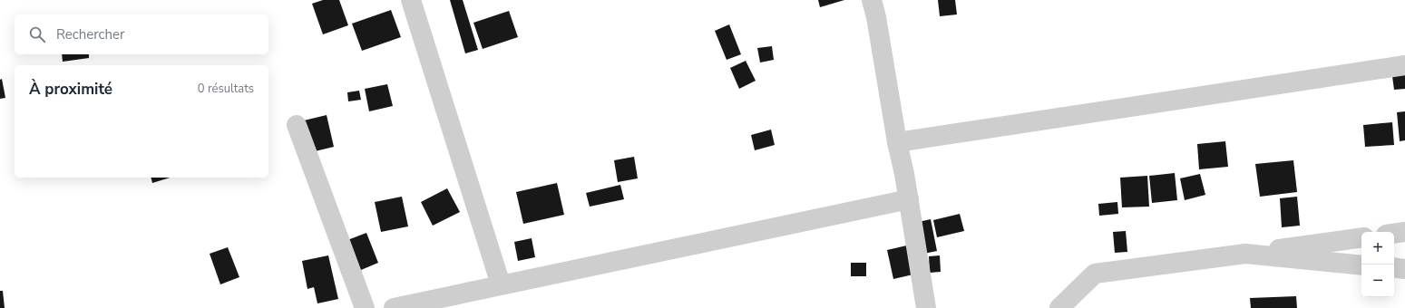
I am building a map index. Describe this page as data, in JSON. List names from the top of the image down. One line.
{"page":{"search":"Rechercher","heading":["À proximité","0 résultats"],"map_buttons":["+","−"]}}
